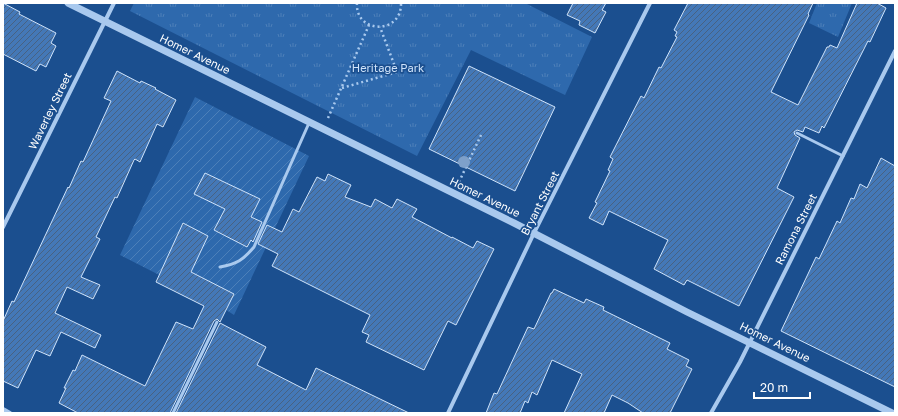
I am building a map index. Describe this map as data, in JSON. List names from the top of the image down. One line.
{"streets":{"street":["Homer Avenue","Waverley Street","Bryant Street","Ramona Street"]},"crossings":[["Homer Avenue","Waverley Street"],["Homer Avenue","Bryant Street"],["Homer Avenue","Ramona Street"]],"parks":["Heritage Park"],"scale_bar":"20 m"}
